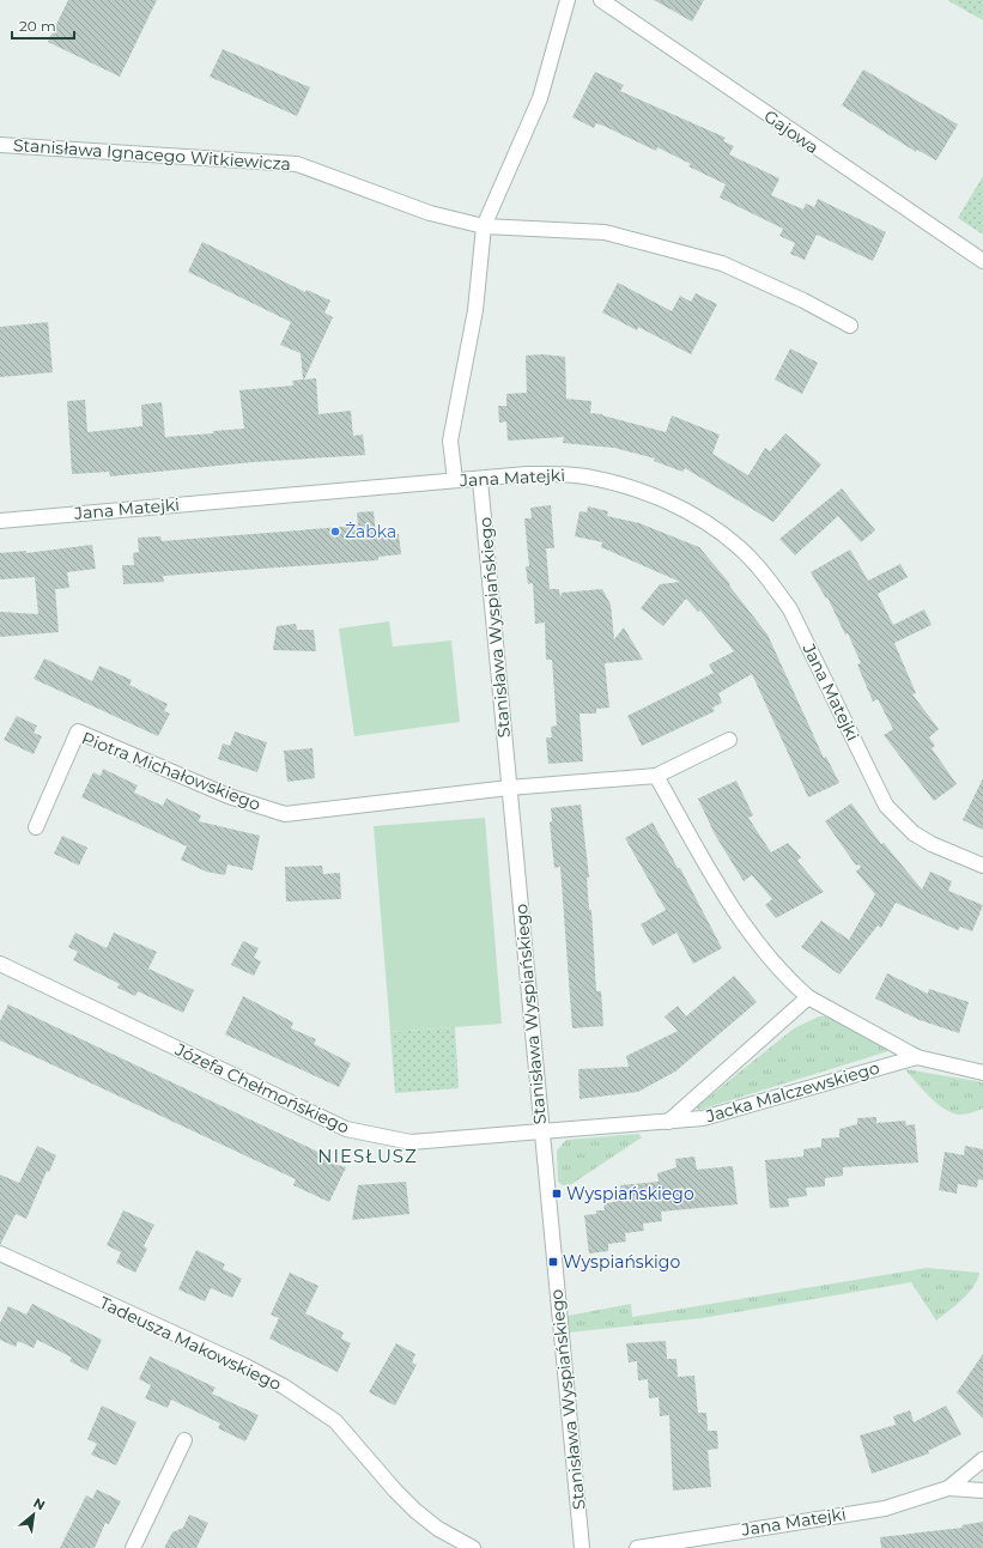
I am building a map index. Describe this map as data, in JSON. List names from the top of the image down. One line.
{"streets":{"street":["Gajowa","Stanisława Ignacego Witkiewicza","Jana Matejki","Stanisława Wyspiańskiego","Piotra Michałowskiego","Józefa Chełmońskiego","Jacka Malczewskiego","Tadeusza Makowskiego"]},"crossings":[["Jana Matejki","Stanisława Wyspiańskiego"],["Stanisława Wyspiańskiego","Piotra Michałowskiego"],["Stanisława Wyspiańskiego","Józefa Chełmońskiego"],["Stanisława Wyspiańskiego","Jacka Malczewskiego"],["Józefa Chełmońskiego","Jacka Malczewskiego"]],"districts":["NIESŁUSZ"],"places":{"other":["Żabka"],"transit":["Wyspiańskiego","Wyspiańskigo"]},"scale_bar":"20 m","north":"top right"}
